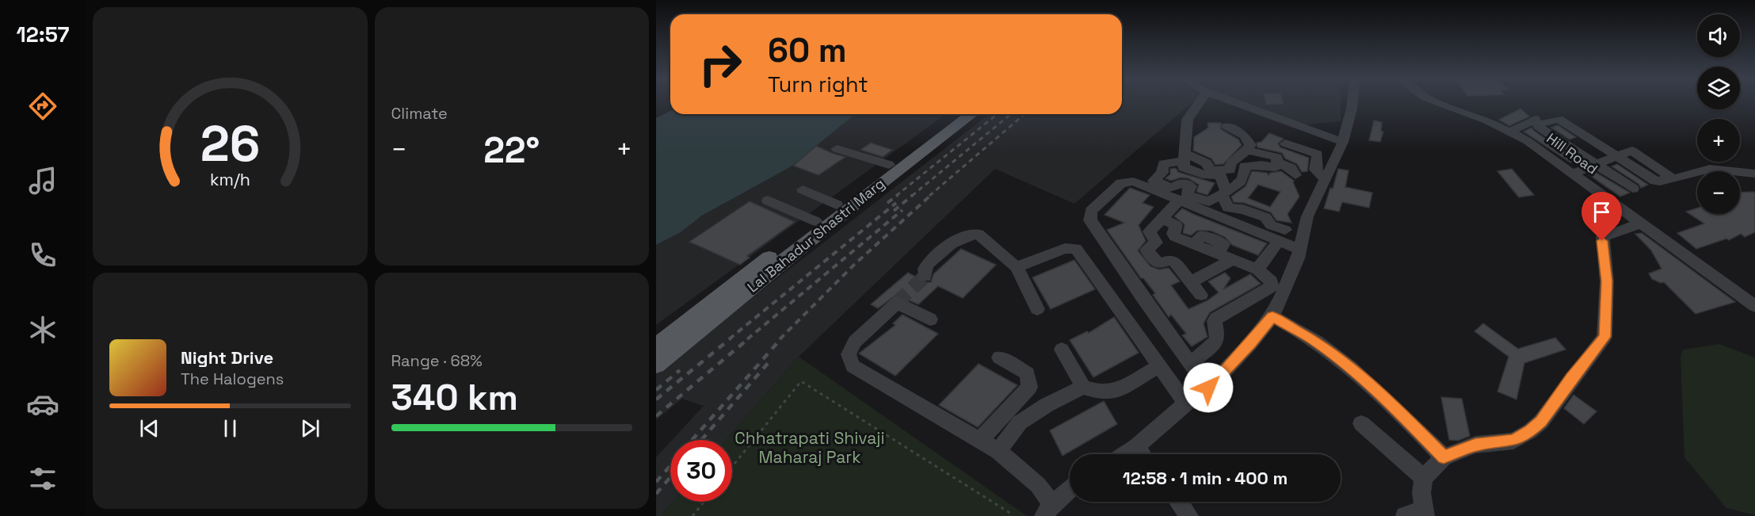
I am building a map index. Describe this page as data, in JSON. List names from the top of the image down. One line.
{"streets":{"main road":["Lal Bahadur Shastri Marg"],"street":["Hill Road"]},"parks":["Chhatrapati Shivaji Maharaj Park"],"page":{"tabs":"12:57","tile":["Climate",["Range · 68%","340 km"]],"map_buttons":["+","−"],"turn":["60 m","Turn right"],"heat":["−","22°","+"],"song":["Night Drive","The Halogens"],"limit":"30","trip":"12:58 · 1 min · 400 m","gauge":["26","km/h"]}}
